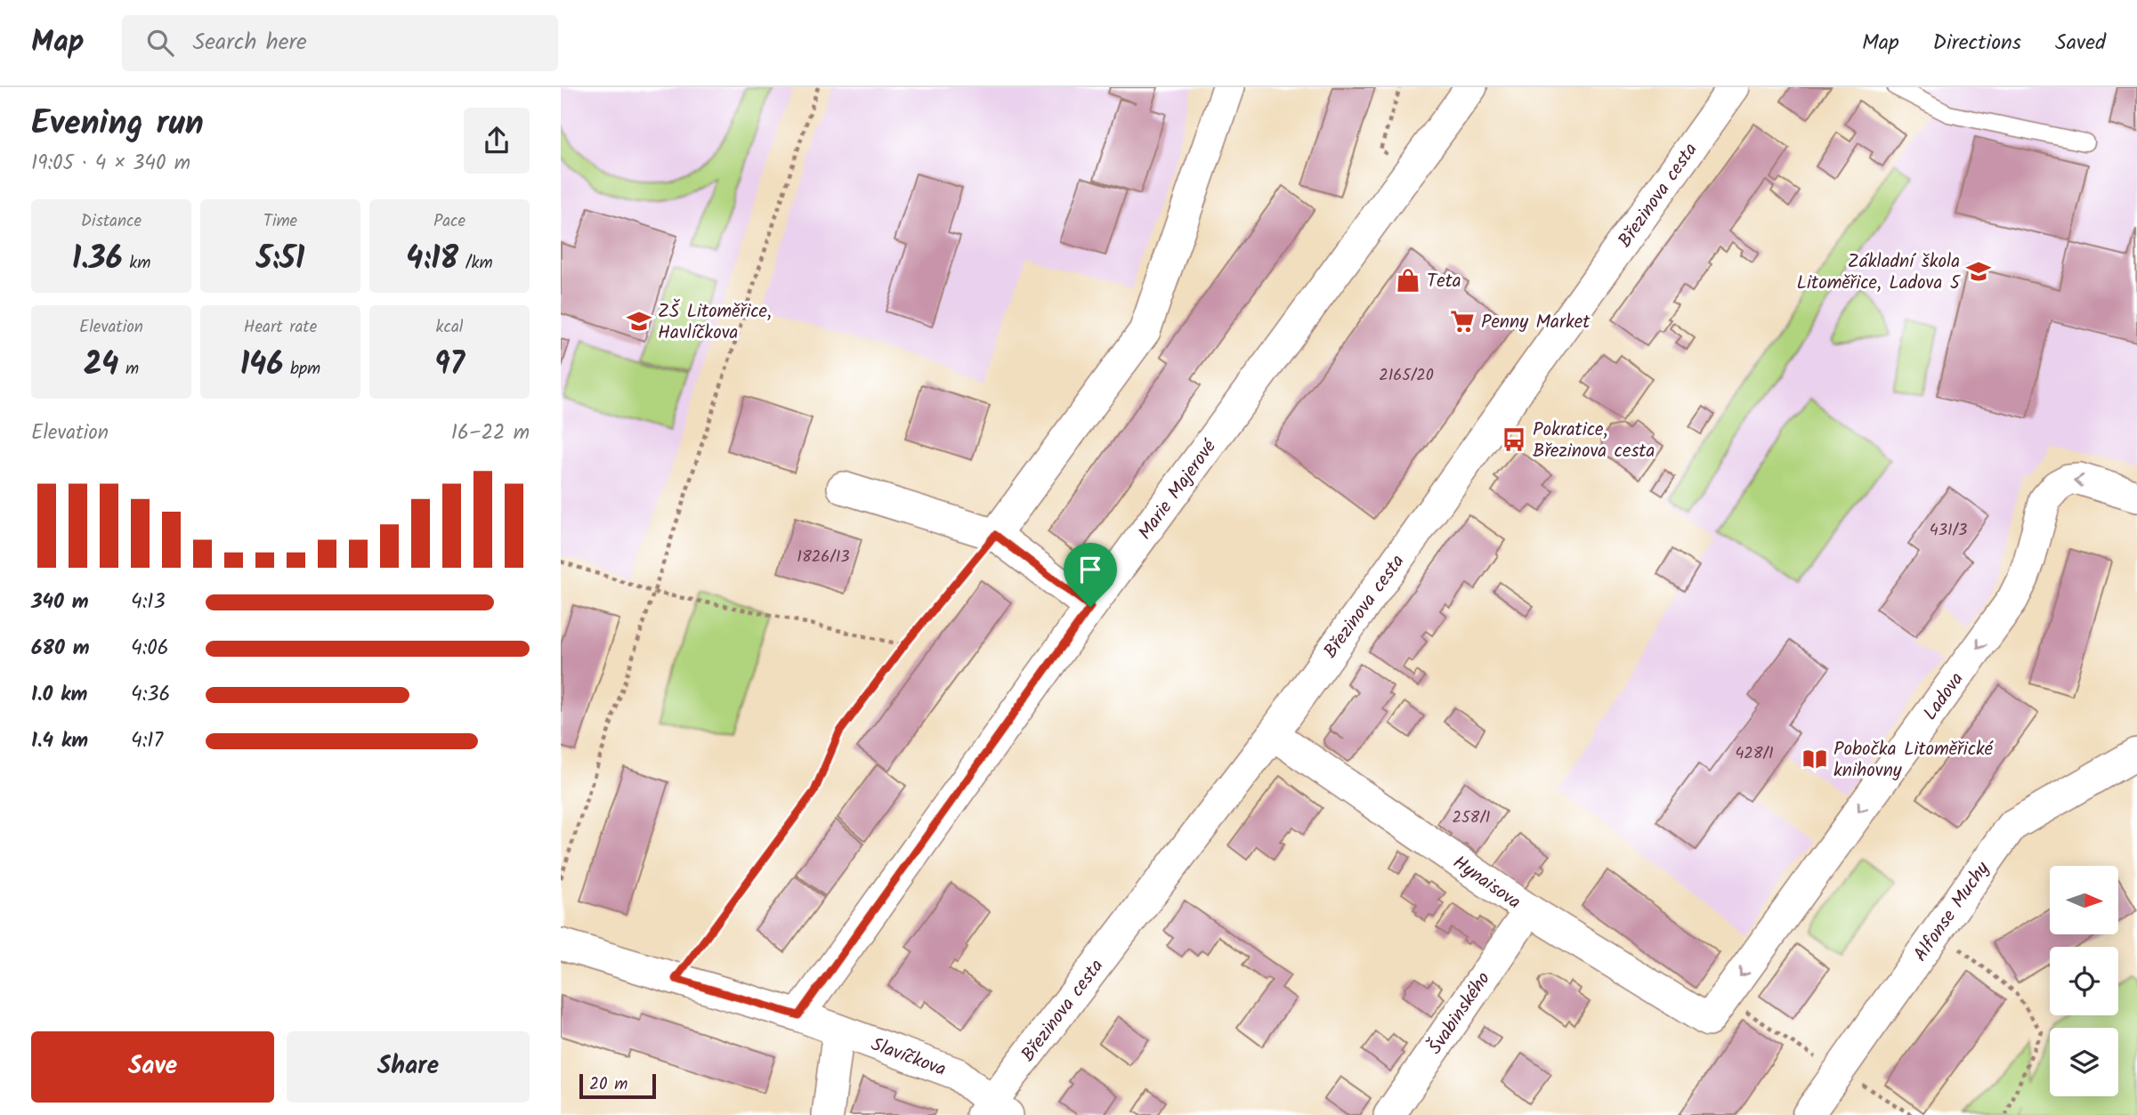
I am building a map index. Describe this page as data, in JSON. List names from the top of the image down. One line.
{"streets":{"street":["Březinova cesta","Marie Majerové","Ladova","Hynaisova","Alfonse Muchy","Švabinského","Slavíčkova"]},"crossings":[["Březinova cesta","Hynaisova"],["Březinova cesta","Slavíčkova"],["Marie Majerové","Slavíčkova"],["Ladova","Hynaisova"],["Hynaisova","Švabinského"]],"one_way":["Ladova"],"places":{"school or university":["Základní škola Litoměřice, Ladova 5","ZŠ Litoměřice, Havlíčkova"],"shop":["Teta"],"supermarket":["Penny Market"],"bus stop":["Pokratice, Březinova cesta"],"library":["Pobočka Litoměřické knihovny"]},"house_numbers":["2165/20","431/3","1826/13","428/1","258/1"],"scale_bar":"20 m","north":"right","page":{"header":"Map","search":"Search here","nav":["Map","Directions","Saved"],"heading":["Evening run","19:05 · 4 × 340 m"],"stats":[["Distance","1.36 km"],["Time","5:51"],["Pace","4:18 /km"],["Elevation","24 m"],["Heart rate","146 bpm"],["kcal","97"]],"chart":["Elevation","16–22 m"],"list":[{"name":"340 m","note":"4:13"},{"name":"680 m","note":"4:06"},{"name":"1.0 km","note":"4:36"},{"name":"1.4 km","note":"4:17"}],"buttons":["Save","Share"],"scale":"20 m"}}
